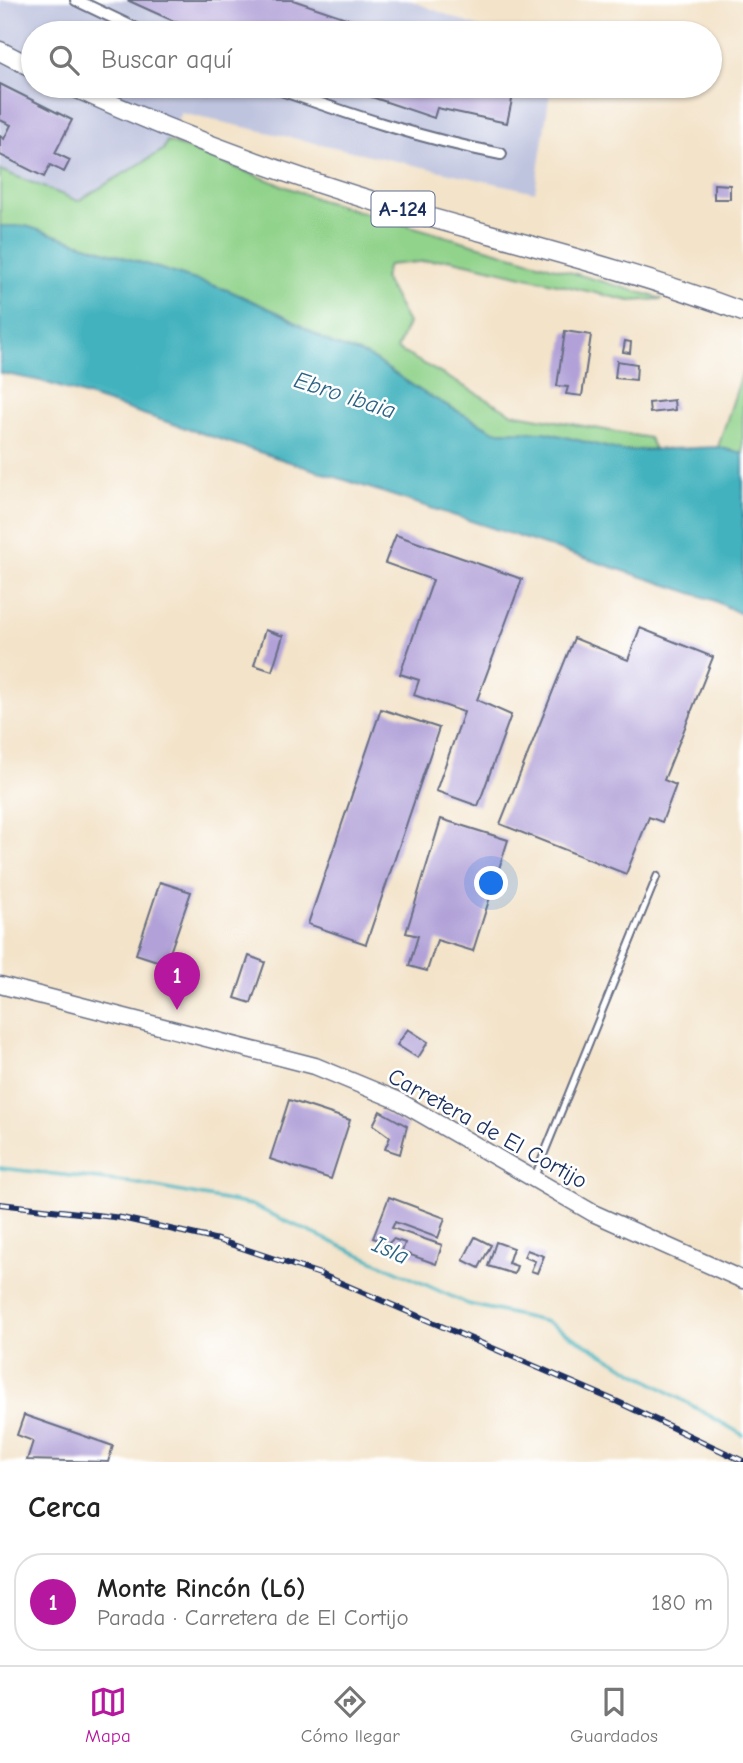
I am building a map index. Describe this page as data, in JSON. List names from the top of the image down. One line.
{"streets":{"main road":["A-124"],"street":["Carretera de El Cortijo"]},"water":["Ebro ibaia","Isla"],"page":{"search":"Buscar aquí","pins":"1","heading":"Cerca","list":[{"mark":"1","name":"Monte Rincón (L6)","note":"Parada · Carretera de El Cortijo","value":"180 m"}],"nav":["Mapa","Cómo llegar","Guardados"]}}
